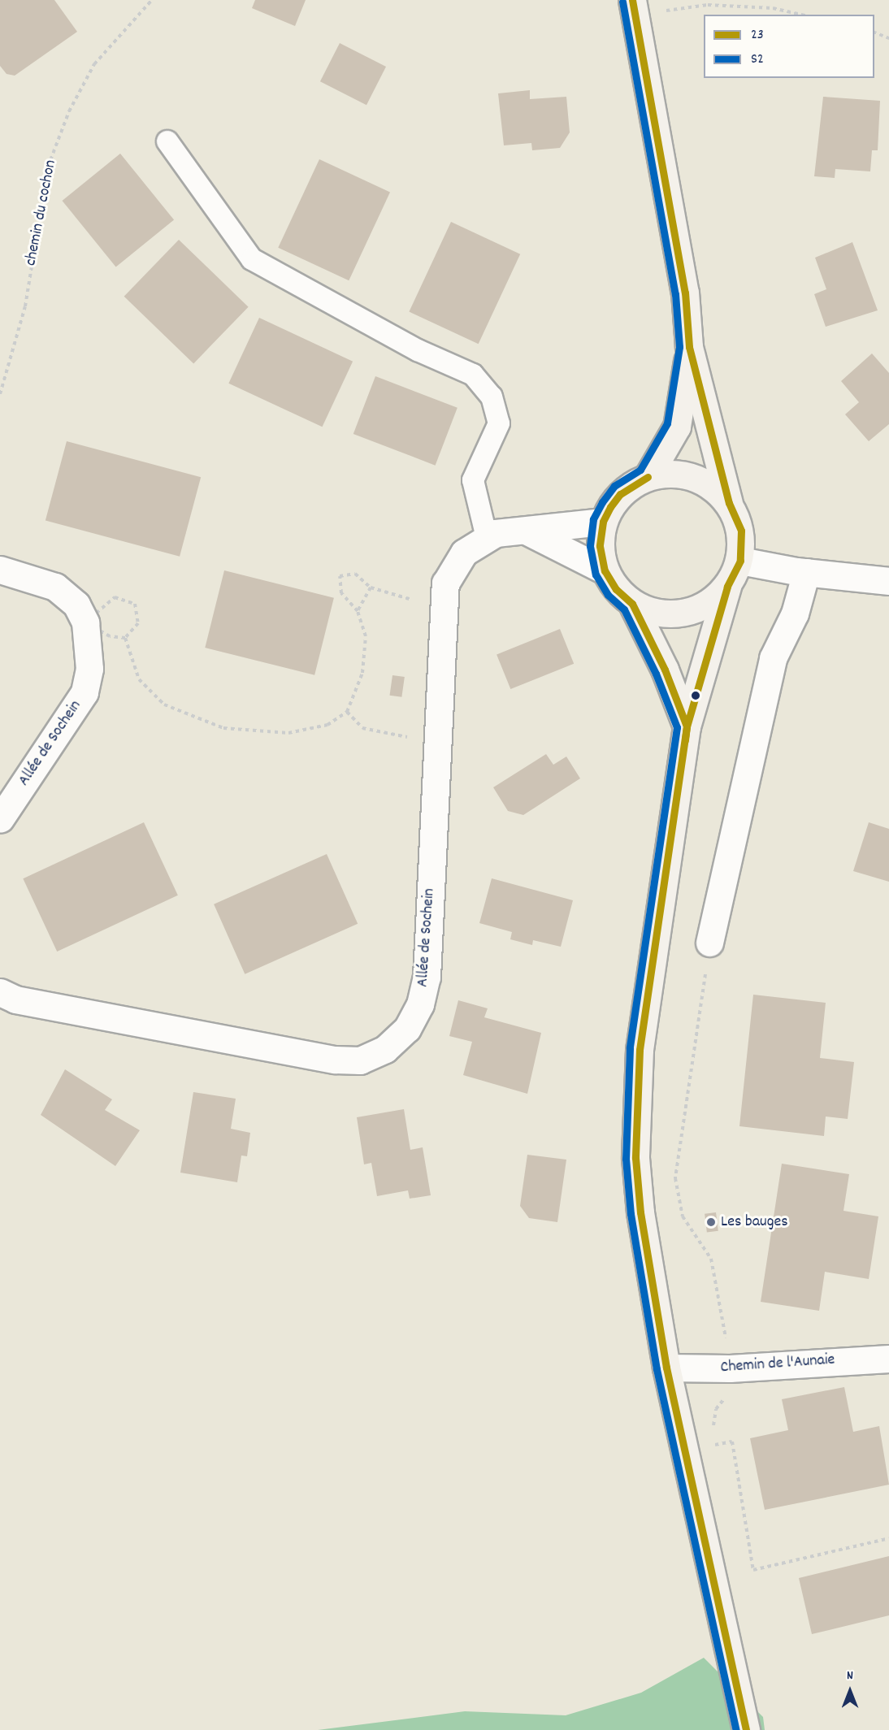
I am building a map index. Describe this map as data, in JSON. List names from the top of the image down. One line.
{"streets":{"street":["Allée de Sochein","Chemin de l'Aunaie"],"path":["chemin du cochon"]},"places":["Les bauges"],"lines":["transit line 23","transit line S2"],"legend":["23","S2"],"north":"top"}
